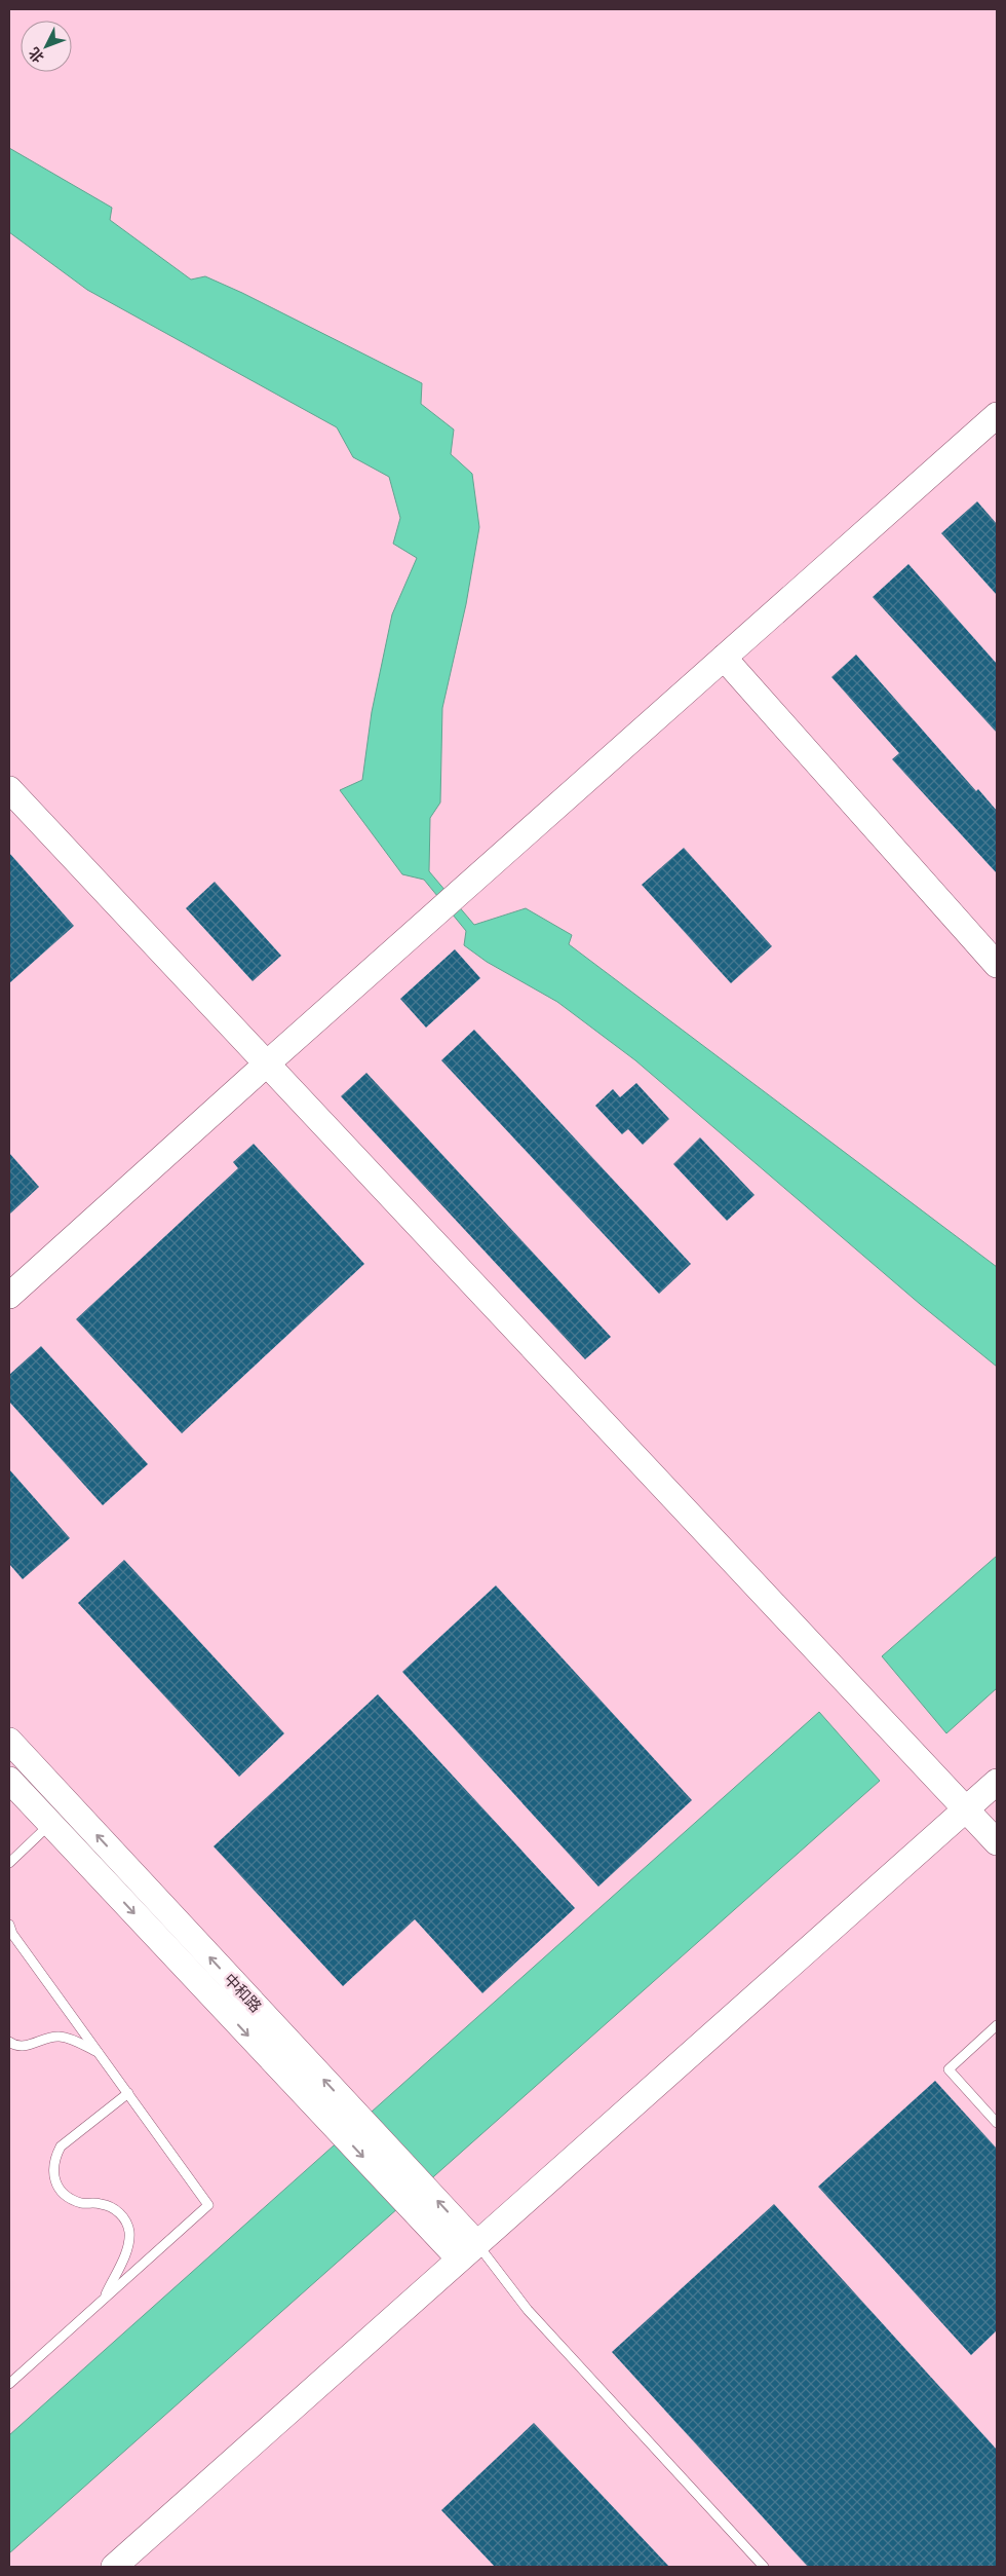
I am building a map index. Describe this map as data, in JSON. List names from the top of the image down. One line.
{"streets":{"street":["中和路"]},"north":"bottom left"}
